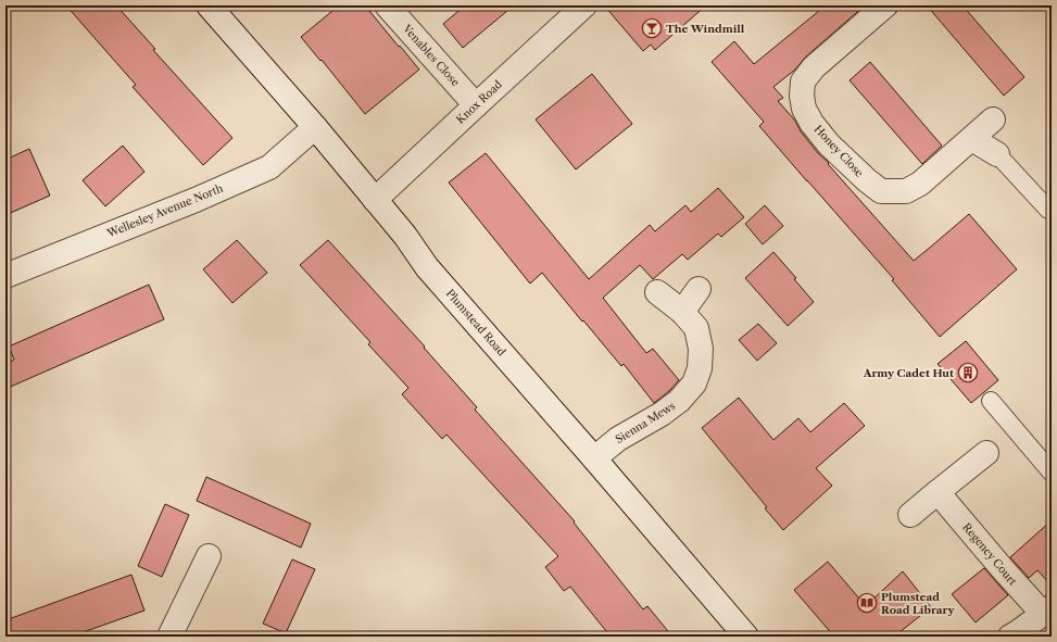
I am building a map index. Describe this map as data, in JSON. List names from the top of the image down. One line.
{"streets":{"street":["Venables Close","Knox Road","Honey Close","Wellesley Avenue North","Plumstead Road","Sienna Mews","Regency Court"]},"crossings":[["Venables Close","Knox Road"],["Knox Road","Plumstead Road"],["Wellesley Avenue North","Plumstead Road"],["Plumstead Road","Sienna Mews"]],"places":{"bar":["The Windmill"],"building":["Army Cadet Hut"],"library":["Plumstead Road Library"]}}
